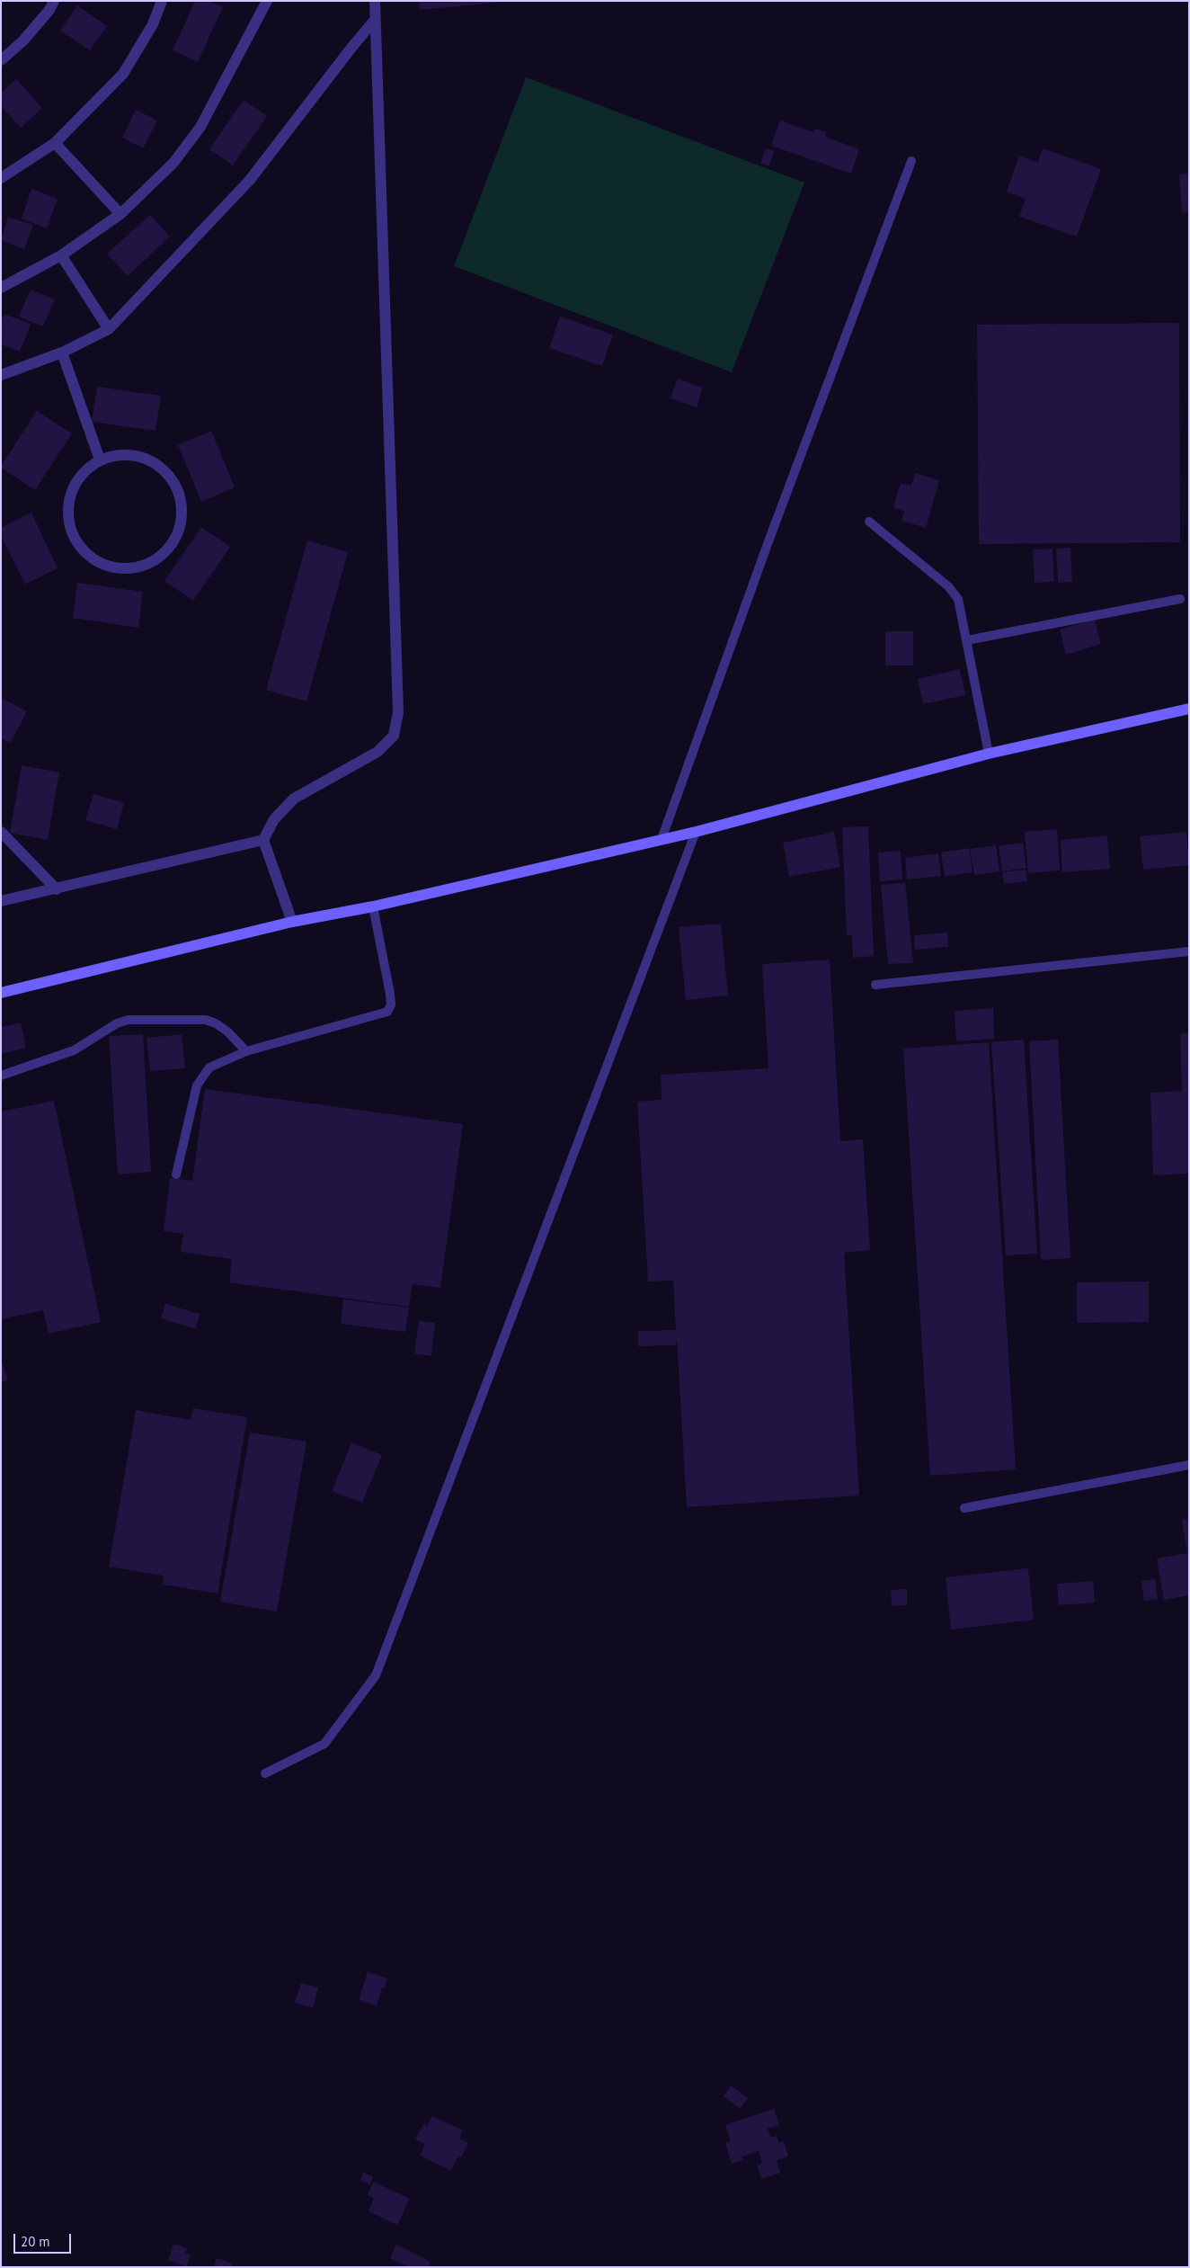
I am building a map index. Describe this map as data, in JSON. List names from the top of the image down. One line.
{"scale_bar":"20 m"}
